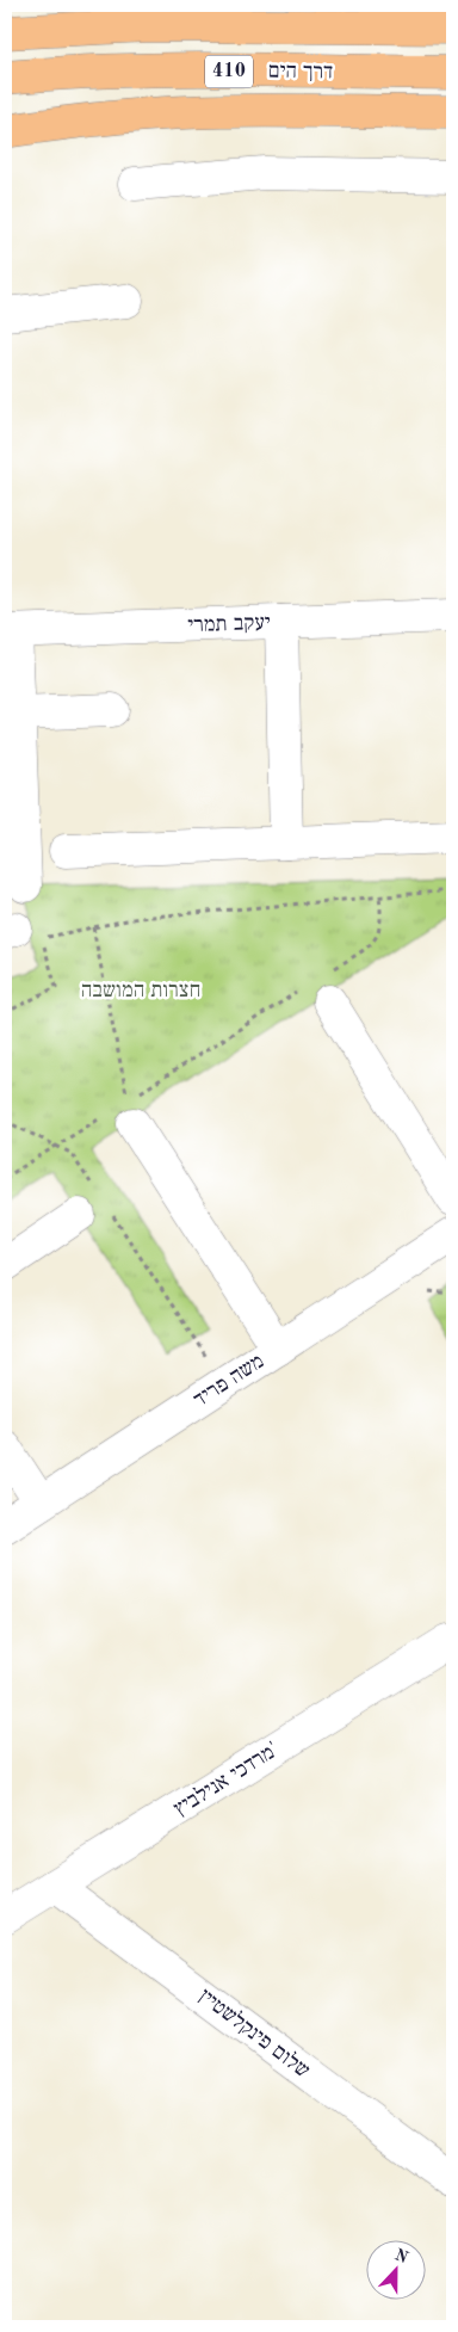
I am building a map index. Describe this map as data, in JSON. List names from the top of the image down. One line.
{"streets":{"main road":["410","דרך הים"],"street":["יעקב תמרי","משה פריד","מרדכי אנילביץ'","שלום פינקלשטיין"]},"crossings":[["מרדכי אנילביץ'","שלום פינקלשטיין"]],"parks":["חצרות המושבה"],"north":"top"}
